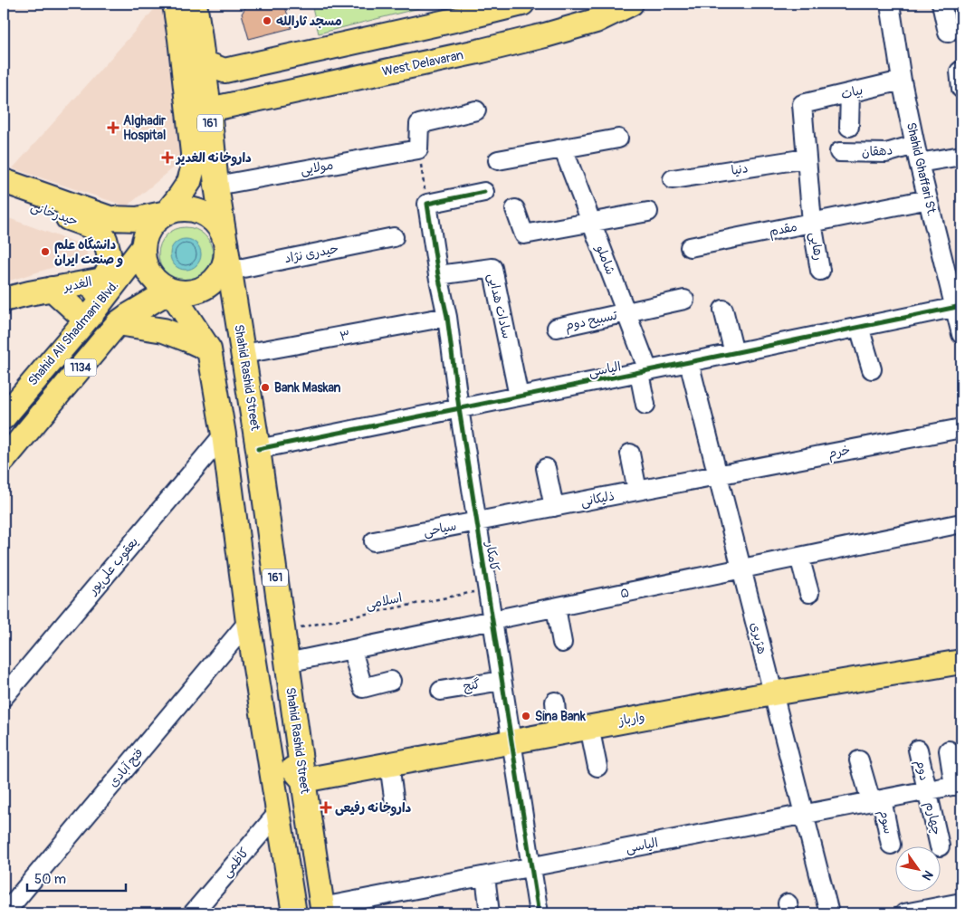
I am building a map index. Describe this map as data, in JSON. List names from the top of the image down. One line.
{"streets":{"main road":["West Delavaran","161","حیدرخانی","الغدیر","Shahid Ali Shadmani Blvd.","1134","Shahid Rashid Street","وارباز"],"street":["بیات","دهقان","مولایی","دنیا","Shahid Ghaffari St.","مقدم","رهایی","حیدری نژاد","شاملو","سادات هدایی","تسبیح دوم","۳","الیاسی","خرم","ذلیکانی","سیاحی","کامکار","یعقوب علی‌پور","۵","هژبری","گنج","فتح آبادی","دوم","چهارم","سوم","کاظمی"],"path":["اسلامی"]},"crossings":[["West Delavaran","Shahid Rashid Street"],["بیات","Shahid Ghaffari St."],["بیات","مقدم"],["161","حیدرخانی"],["161","Shahid Ali Shadmani Blvd."],["161","1134"],["161","Shahid Rashid Street"],["دهقان","Shahid Ghaffari St."],["مولایی","Shahid Rashid Street"],["دنیا","مقدم"],["Shahid Ghaffari St.","الیاسی"],["حیدرخانی","الغدیر"],["حیدرخانی","Shahid Ali Shadmani Blvd."],["حیدرخانی","1134"],["حیدرخانی","Shahid Rashid Street"],["مقدم","رهایی"],["حیدری نژاد","Shahid Rashid Street"],["شاملو","تسبیح دوم"],["شاملو","الیاسی"],["الغدیر","Shahid Ali Shadmani Blvd."],["سادات هدایی","الیاسی"],["سادات هدایی","کامکار"],["Shahid Ali Shadmani Blvd.","1134"],["Shahid Ali Shadmani Blvd.","Shahid Rashid Street"],["۳","Shahid Rashid Street"],["۳","کامکار"],["1134","Shahid Rashid Street"],["الیاسی","Shahid Rashid Street"],["الیاسی","کامکار"],["الیاسی","هژبری"],["الیاسی","دوم"],["الیاسی","چهارم"],["الیاسی","سوم"],["Shahid Rashid Street","۵"],["Shahid Rashid Street","اسلامی"],["Shahid Rashid Street","وارباز"],["خرم","ذلیکانی"],["خرم","هژبری"],["ذلیکانی","سیاحی"],["ذلیکانی","کامکار"],["ذلیکانی","هژبری"],["سیاحی","کامکار"],["کامکار","۵"],["کامکار","اسلامی"],["کامکار","گنج"],["کامکار","وارباز"],["۵","هژبری"],["هژبری","وارباز"],["دوم","چهارم"]],"places":{"other":["مسجد ثارالله","دانشگاه علم و صنعت ایران","Bank Maskan","Sina Bank"],"health":["Alghadir Hospital","داروخانه الغدیر","داروخانه رفیعی"]},"scale_bar":"50 m","north":"bottom right"}
